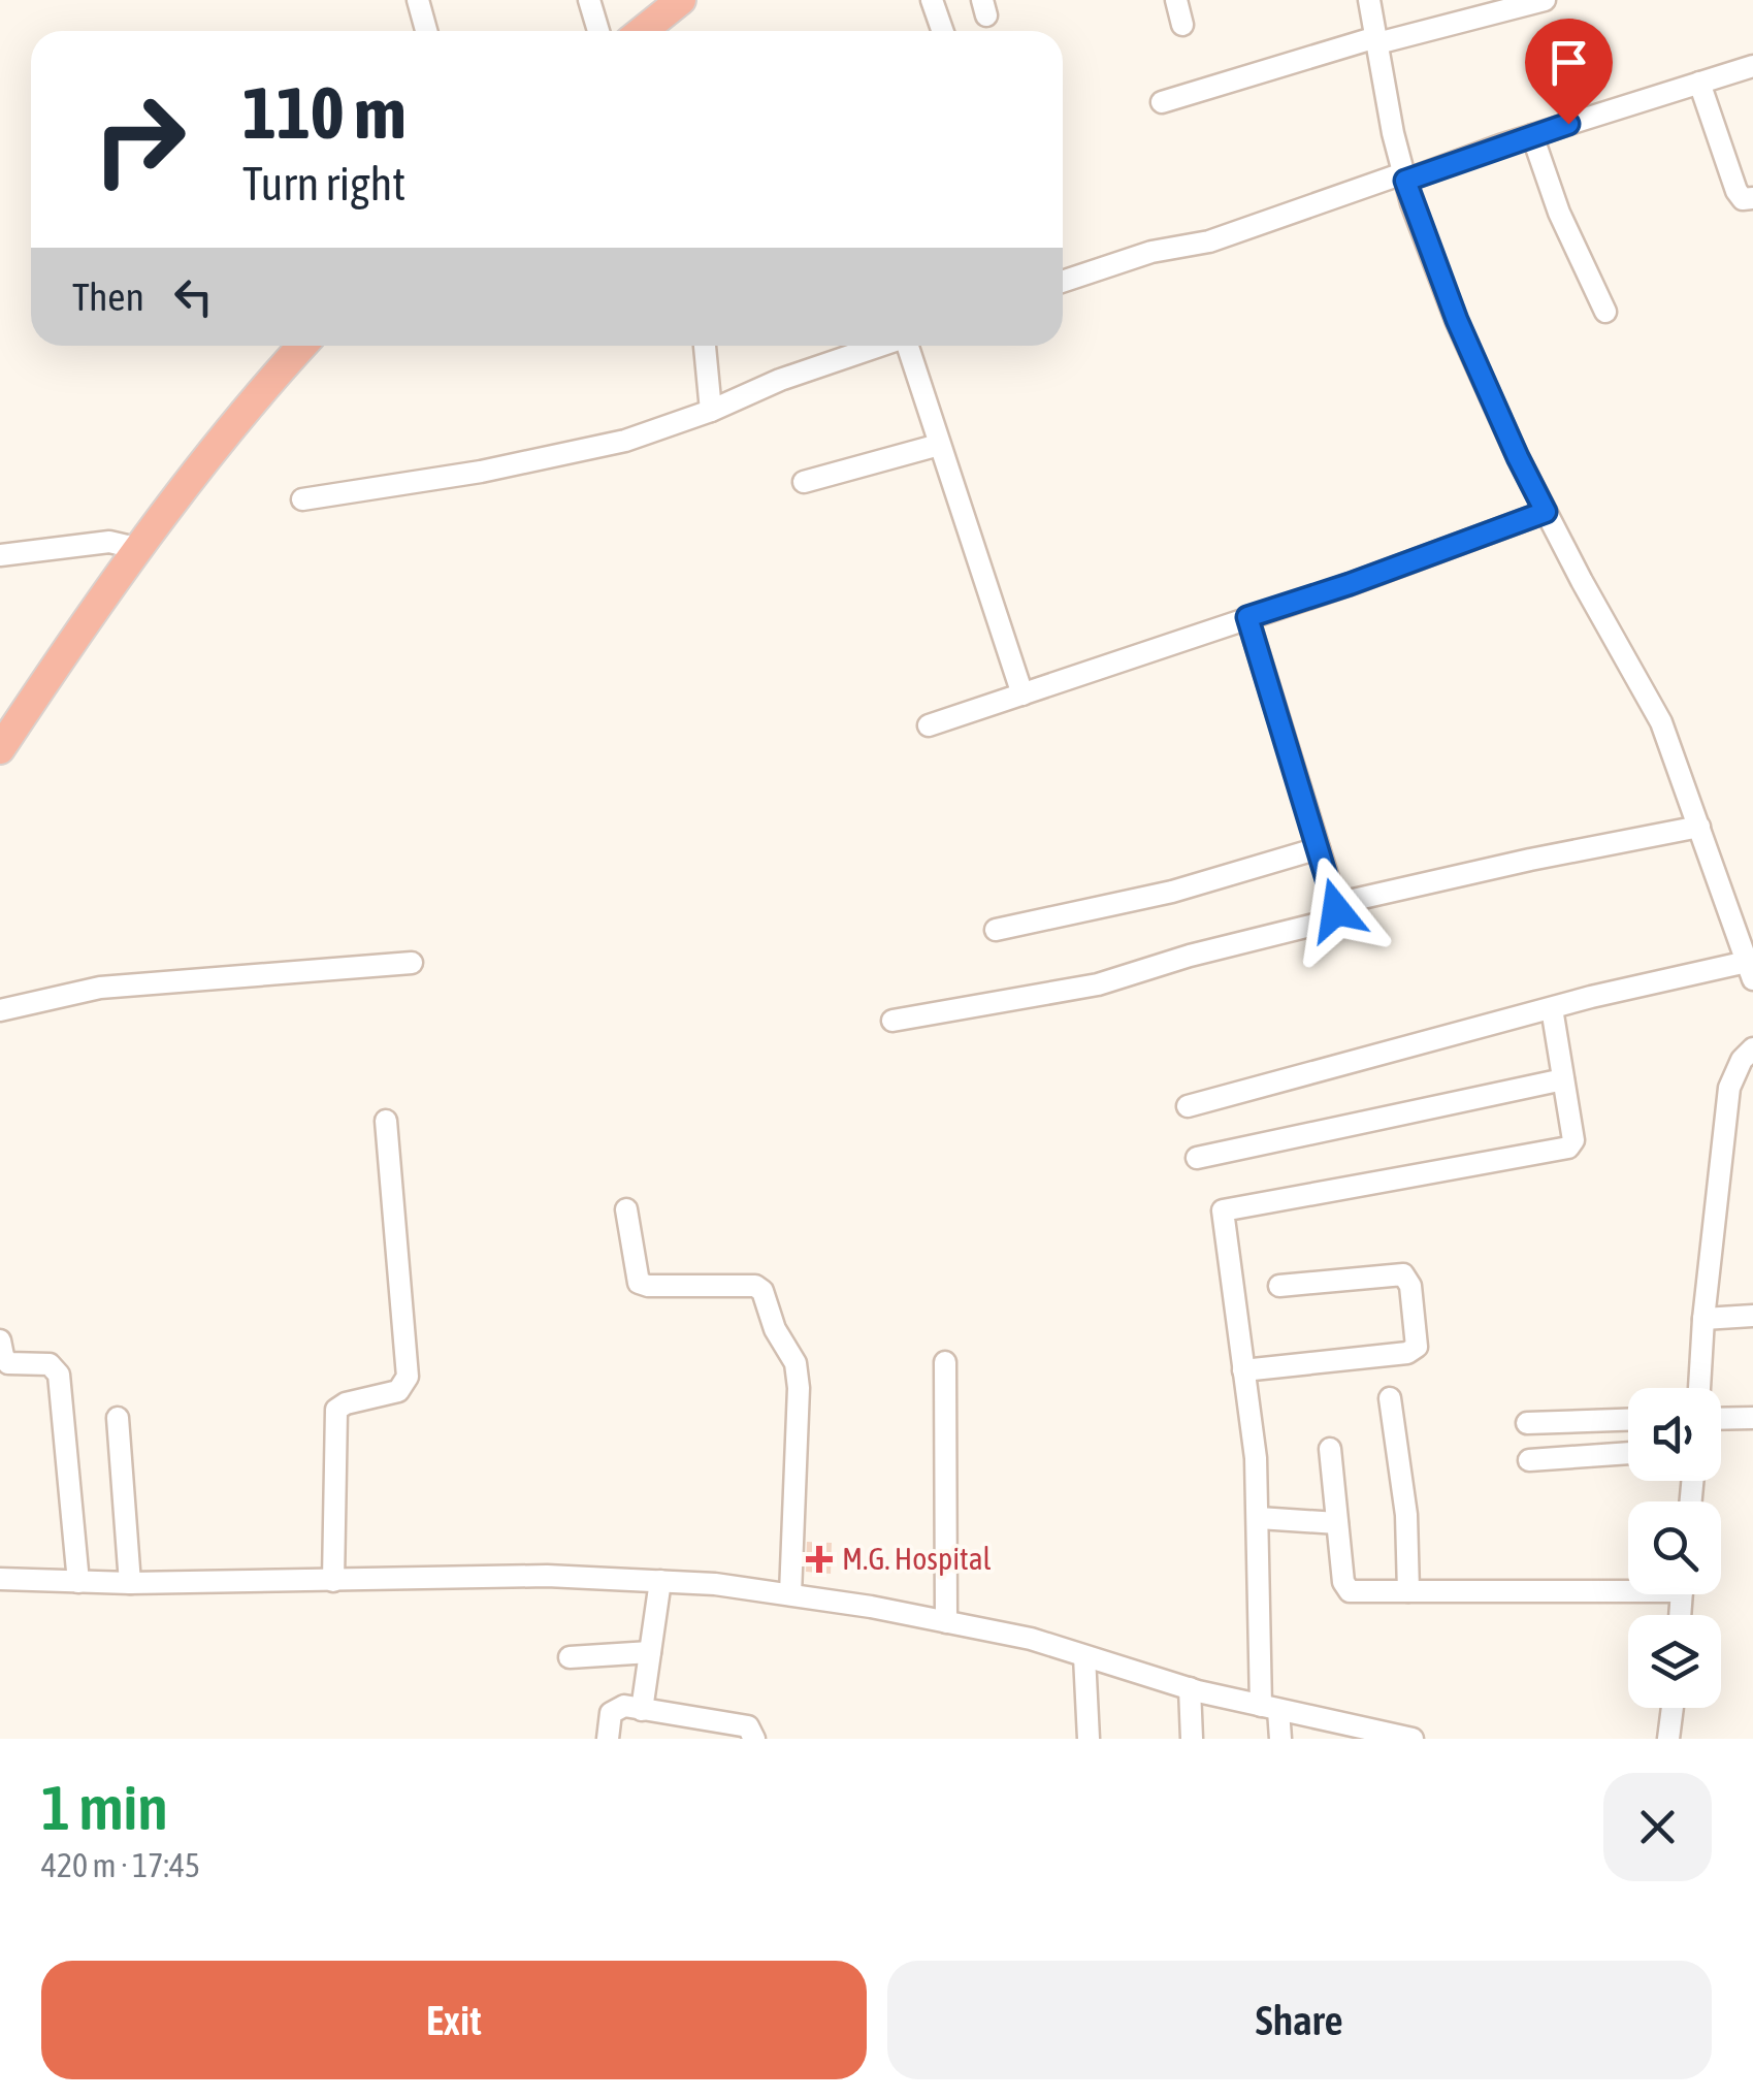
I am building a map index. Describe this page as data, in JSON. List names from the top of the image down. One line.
{"places":{"health":["M.G. Hospital"]},"page":{"turn":["110 m","Turn right"],"then":"Then","heading":["1 min","420 m · 17:45"],"buttons":["Exit","Share"]}}
